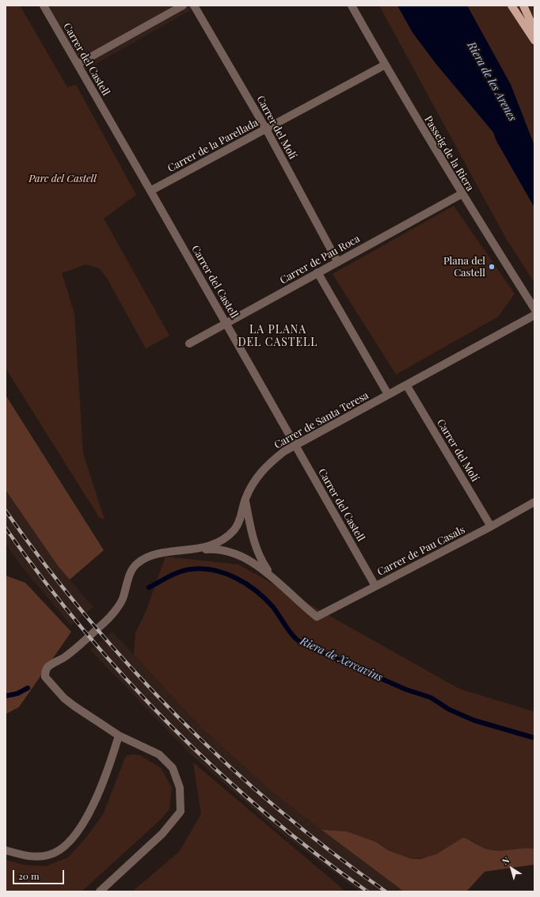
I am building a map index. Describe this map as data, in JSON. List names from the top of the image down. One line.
{"streets":{"street":["Carrer del Castell","Carrer del Molí","Carrer de la Parellada","Passeig de la Riera","Carrer de Pau Roca","Carrer de Santa Teresa","Carrer de Pau Casals"]},"crossings":[["Carrer del Castell","Carrer de la Parellada"],["Carrer del Castell","Carrer de Pau Roca"],["Carrer del Castell","Carrer de Santa Teresa"],["Carrer del Castell","Carrer de Pau Casals"],["Carrer del Molí","Carrer de la Parellada"],["Carrer del Molí","Carrer de Pau Roca"],["Carrer del Molí","Carrer de Santa Teresa"],["Carrer del Molí","Carrer de Pau Casals"],["Carrer de la Parellada","Passeig de la Riera"],["Passeig de la Riera","Carrer de Pau Roca"]],"districts":["LA PLANA DEL CASTELL"],"water":["Riera de les Arenes","Riera de Xercavins"],"parks":["Parc del Castell"],"places":["Plana del Castell"],"scale_bar":"20 m","north":"top left"}
